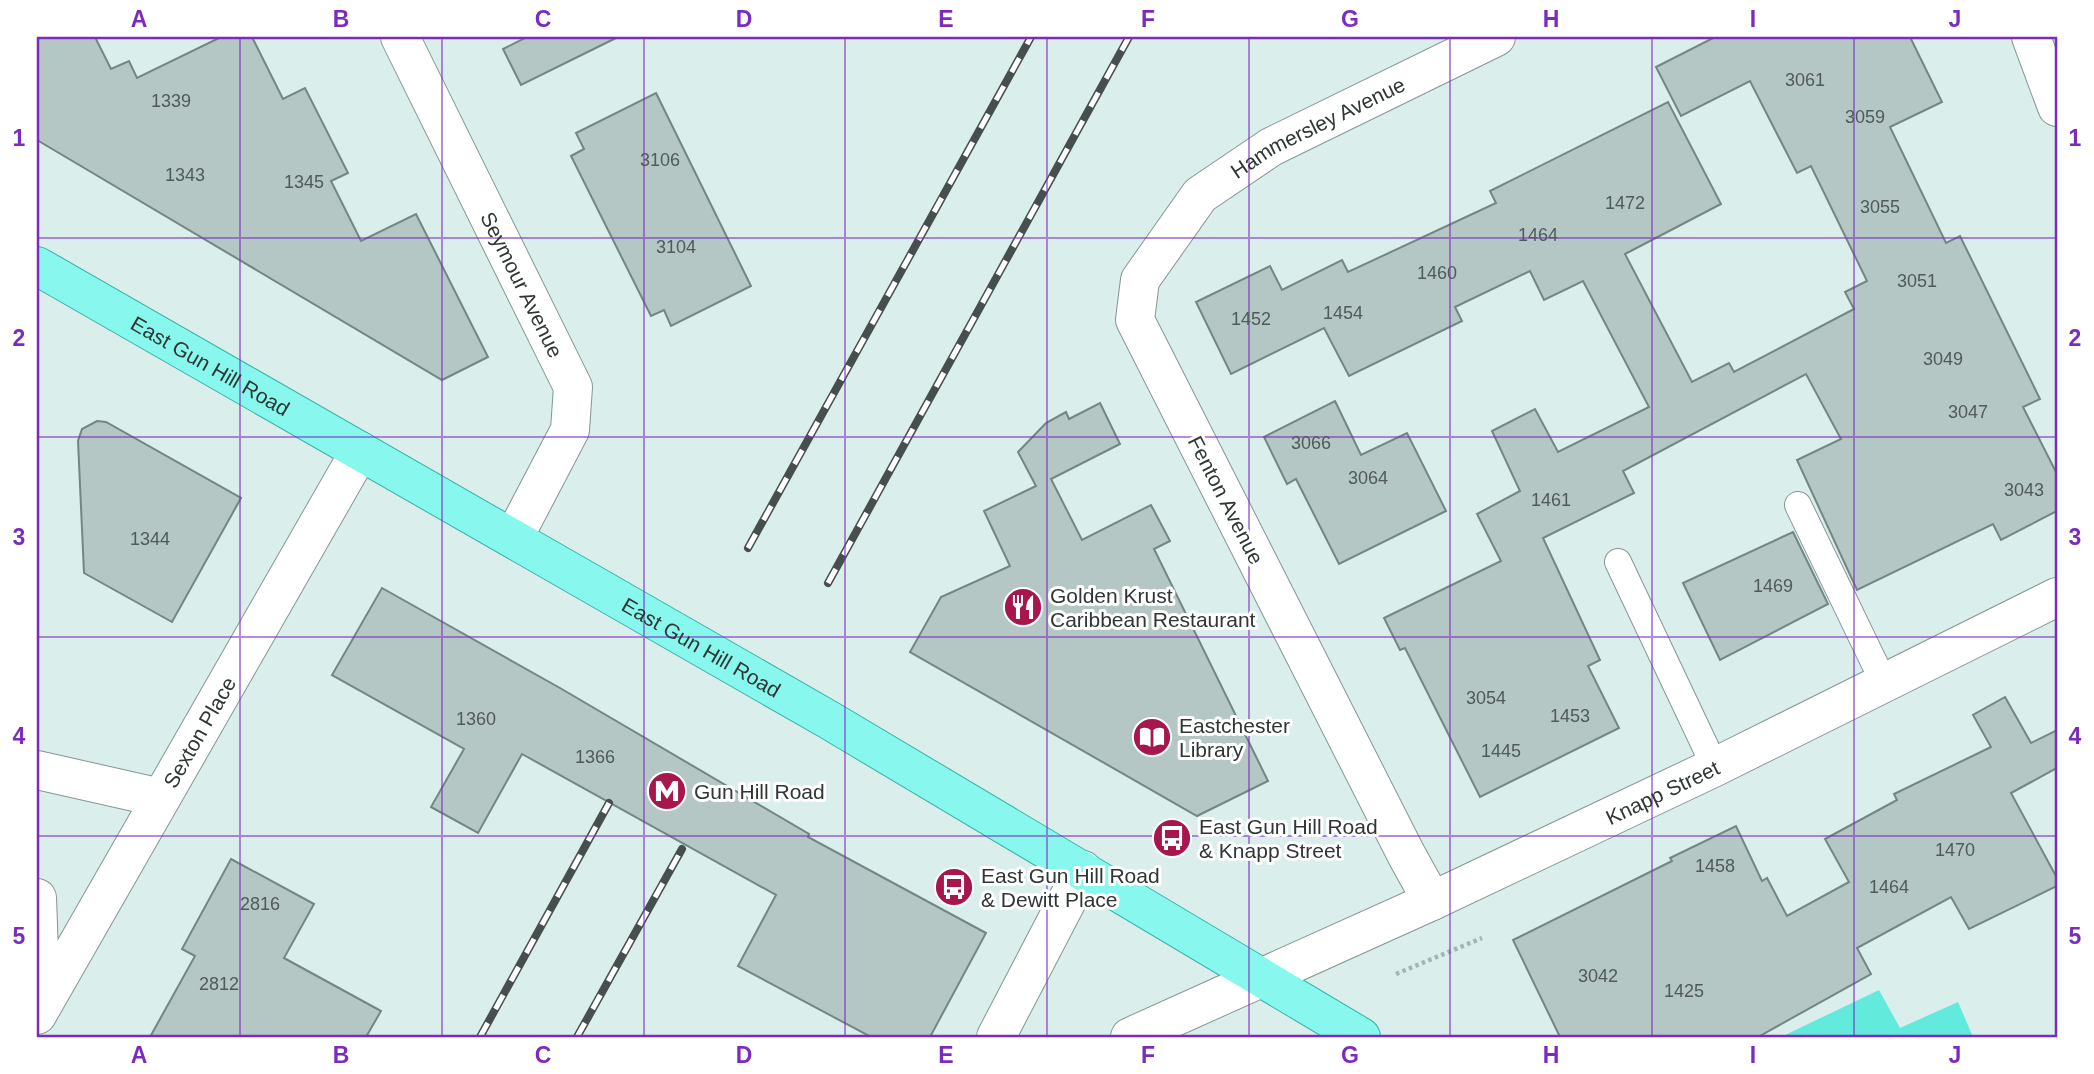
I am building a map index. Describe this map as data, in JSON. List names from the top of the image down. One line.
{"streets":{"main road":["East Gun Hill Road"],"street":["Hammersley Avenue","Seymour Avenue","Fenton Avenue","Sexton Place","Knapp Street"]},"crossings":[["Hammersley Avenue","Fenton Avenue"],["Seymour Avenue","East Gun Hill Road"],["East Gun Hill Road","Sexton Place"],["East Gun Hill Road","Knapp Street"],["Fenton Avenue","Knapp Street"]],"places":{"restaurant":["Golden Krust Caribbean Restaurant"],"library":["Eastchester Library"],"metro station":["Gun Hill Road"],"bus stop":["East Gun Hill Road & Knapp Street","East Gun Hill Road & Dewitt Place"]},"house_numbers":["3061","1339","3059","3106","1343","1345","1472","3055","1464","3104","1460","3051","1454","1452","3049","3047","3066","3064","3043","1461","1344","1469","3054","1453","1360","1445","1366","1470","1458","1464","2816","3042","2812","1425"],"grid":{"columns":["A","B","C","D","E","F","G","H","I","J"],"rows":["1","2","3","4","5"]}}
